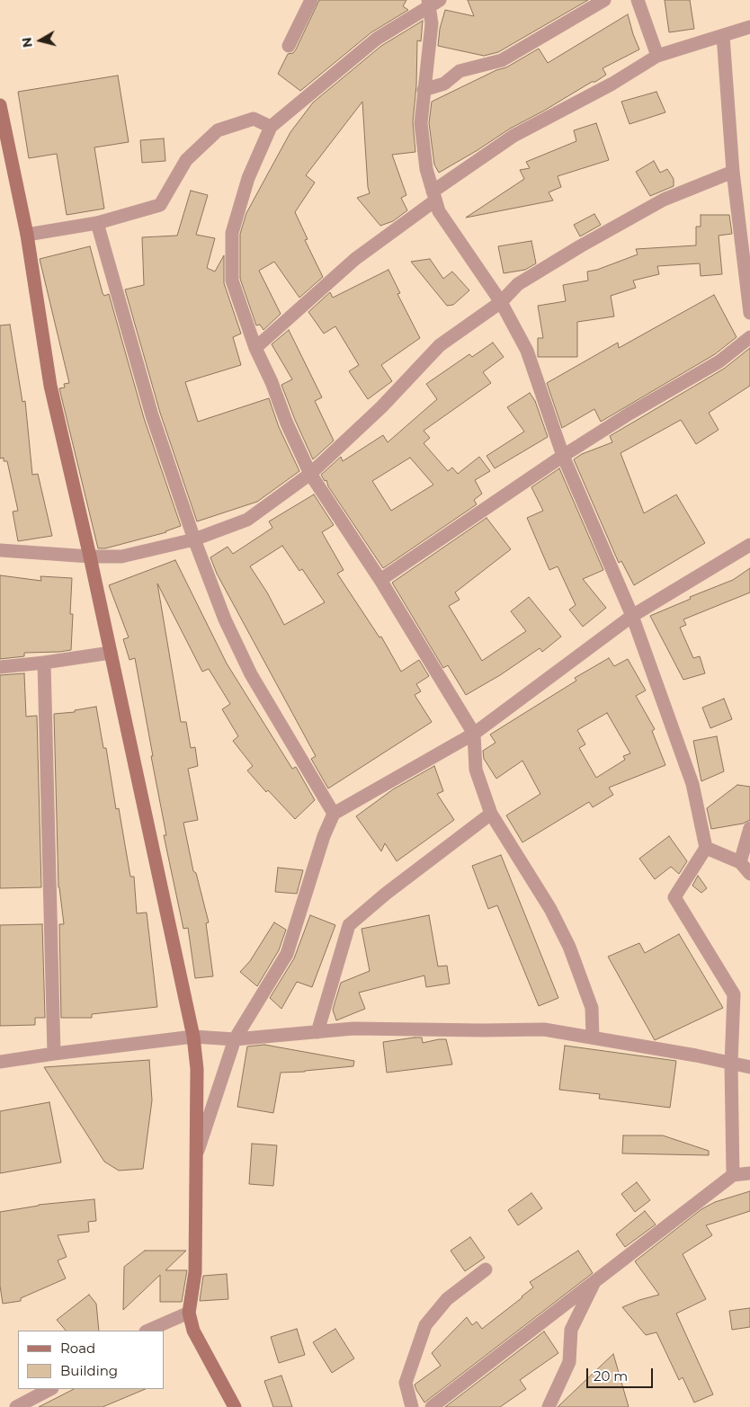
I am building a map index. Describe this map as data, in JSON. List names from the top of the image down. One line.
{"legend":["Road","Building"],"scale_bar":"20 m","north":"left"}
